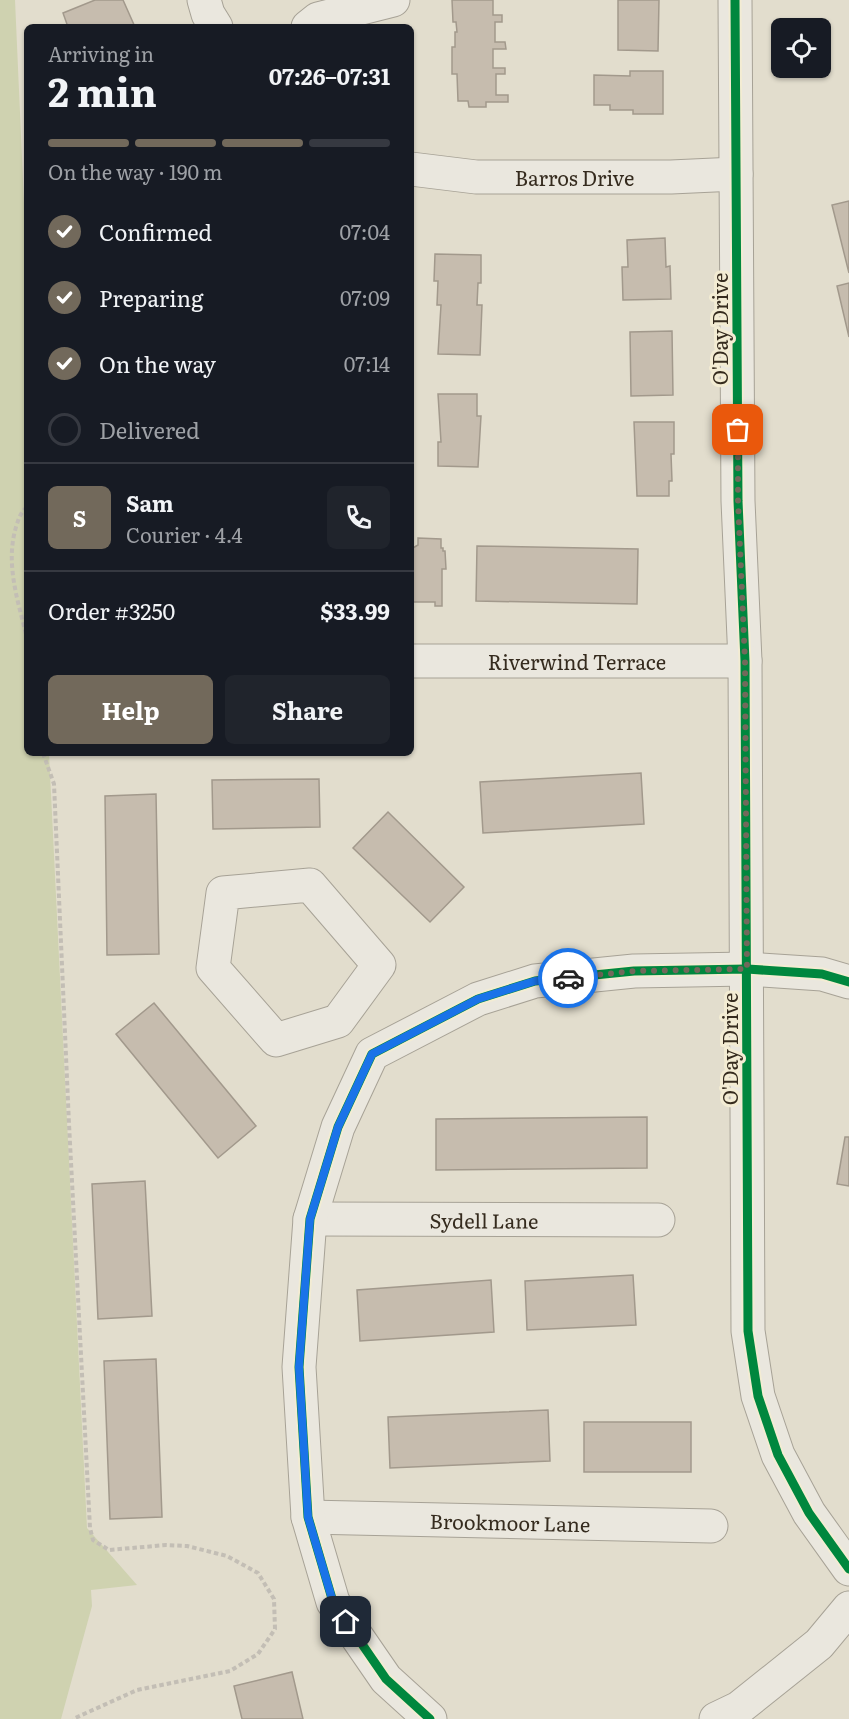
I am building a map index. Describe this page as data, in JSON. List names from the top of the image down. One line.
{"streets":{"street":["Barros Drive","O'Day Drive","Riverwind Terrace","Sydell Lane","Brookmoor Lane"]},"crossings":[["Barros Drive","O'Day Drive"],["O'Day Drive","Riverwind Terrace"]],"page":{"heading":["2 min","Arriving in","07:26–07:31"],"panel":["Sam","Courier · 4.4","Order #3250","$33.99"],"bar":"On the way · 190 m","list":[["Confirmed","07:04"],["Preparing","07:09"],["On the way","07:14"],"Delivered"],"round":"S","buttons":["Help","Share"]}}
